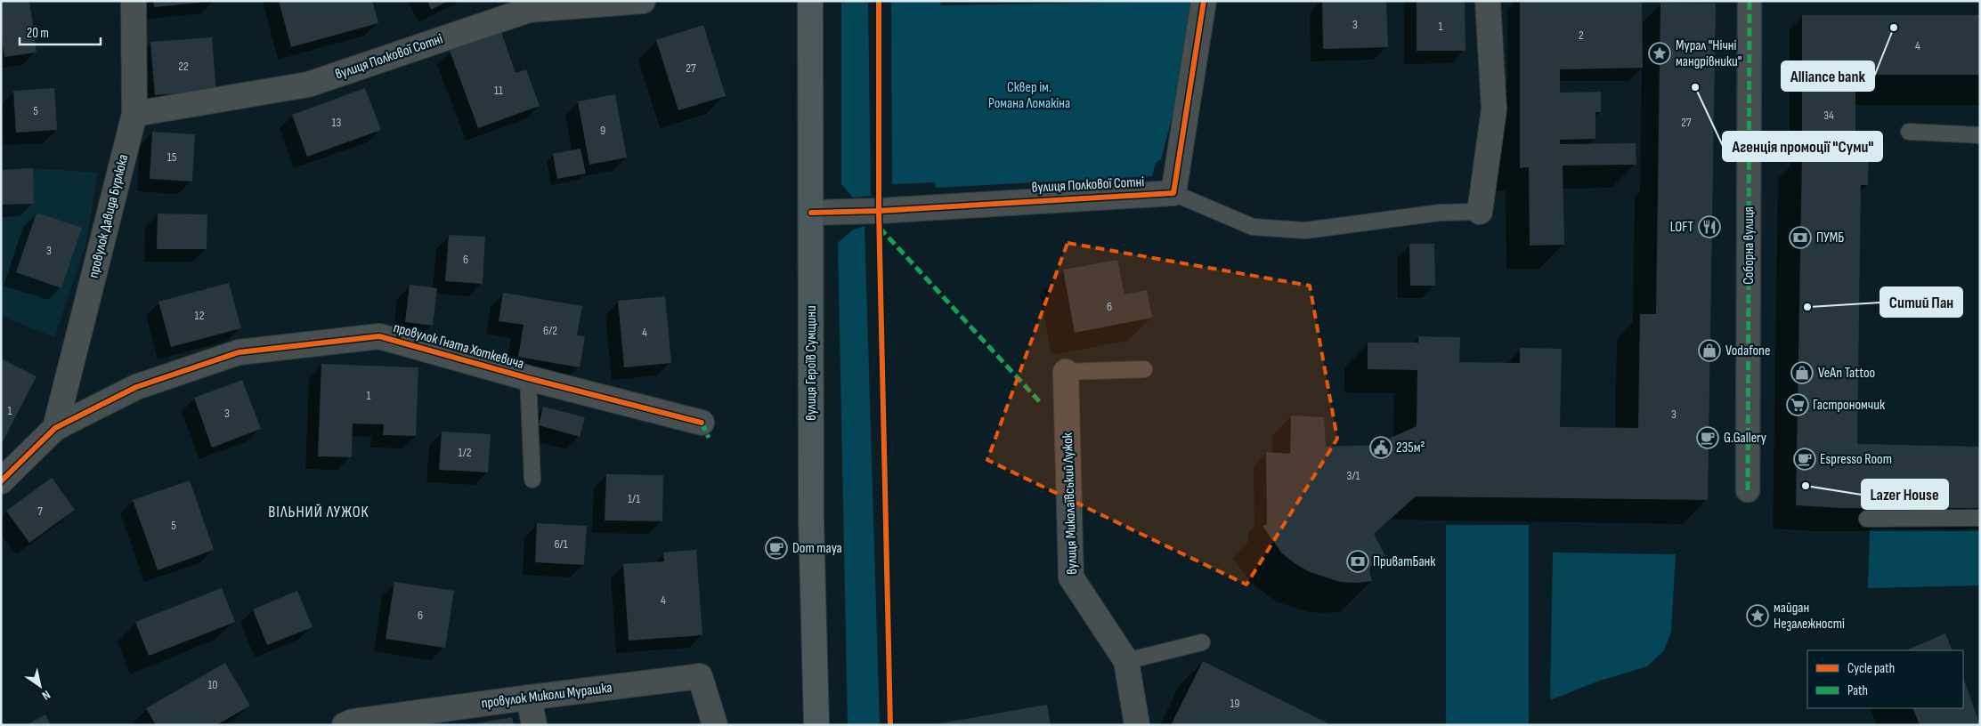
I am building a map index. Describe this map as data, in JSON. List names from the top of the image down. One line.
{"streets":{"main road":["вулиця Героїв Сумщини"],"street":["вулиця Полкової Сотні","провулок Давида Бурлюка","Соборна вулиця","провулок Гната Хоткевича","вулиця Миколаївський Лужок","провулок Миколи Мурашка"]},"crossings":[["вулиця Полкової Сотні","провулок Давида Бурлюка"],["вулиця Полкової Сотні","вулиця Героїв Сумщини"],["провулок Давида Бурлюка","провулок Гната Хоткевича"]],"districts":["ВІЛЬНИЙ ЛУЖОК"],"parks":["Сквер ім. Романа Ломакіна"],"places":{"other":["Alliance bank","Агенція промоції \"Суми\"","Ситий Пан","Lazer House"],"place":["Мурал \"Нічні мандрівники\"","майдан Незалежності"],"restaurant":["LOFT"],"bank":["ПУМБ","ПриватБанк"],"shop":["Vodafone","VeAn Tattoo"],"supermarket":["Гастрономчик"],"cafe":["G.Gallery","Espresso Room","Dom maya"],"public building":["235м²"]},"house_numbers":["3","1","2","4","22","27","11","5","34","13","27","9","15","3","6","6","12","6/2","4","1","1","3","3","1/2","3/1","1/1","7","5","6/1","4","6","10","19"],"legend":["Cycle path","Path"],"scale_bar":"20 m","north":"bottom right"}
